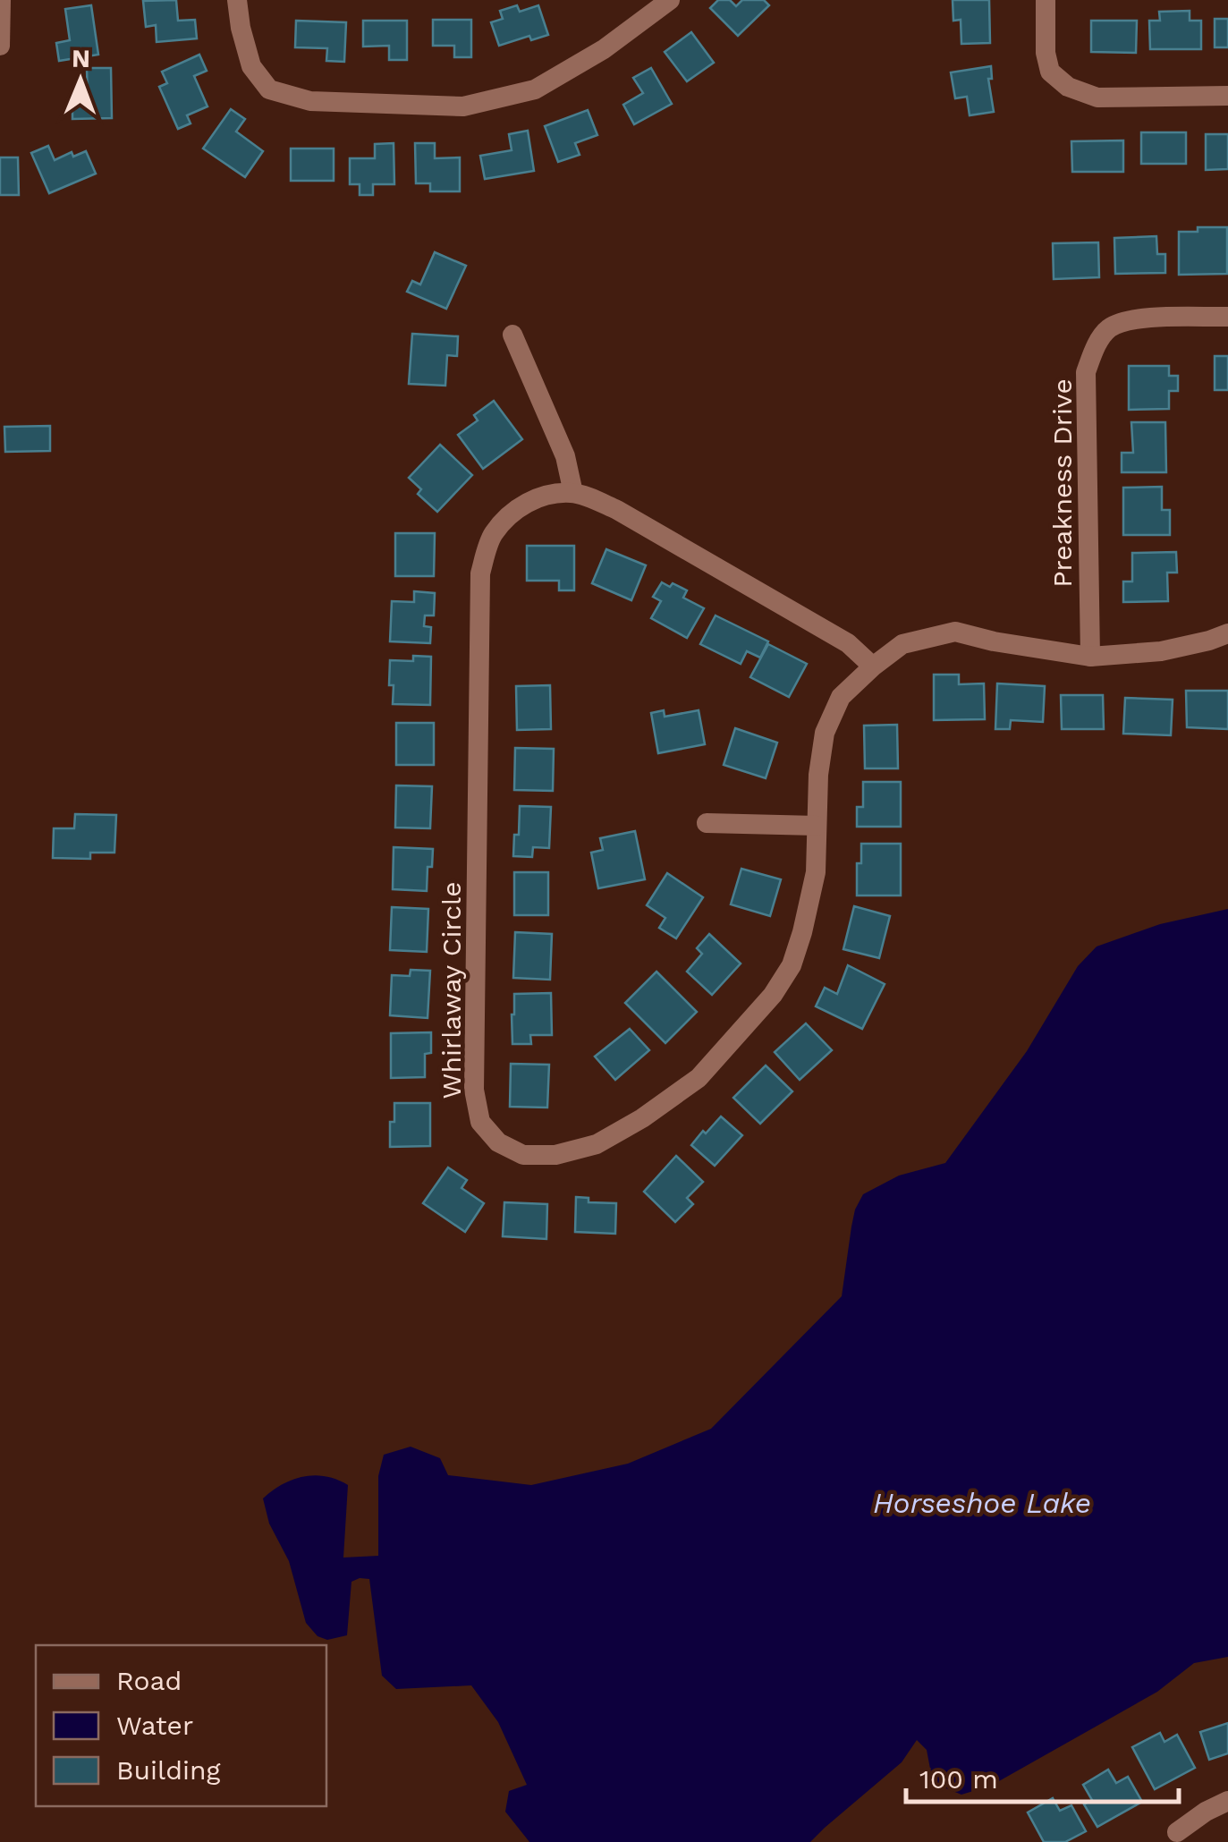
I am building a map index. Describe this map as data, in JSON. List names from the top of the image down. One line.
{"streets":{"street":["Preakness Drive","Whirlaway Circle"]},"crossings":[["Preakness Drive","Whirlaway Circle"]],"water":["Horseshoe Lake"],"legend":["Road","Water","Building"],"scale_bar":"100 m","north":"top"}
